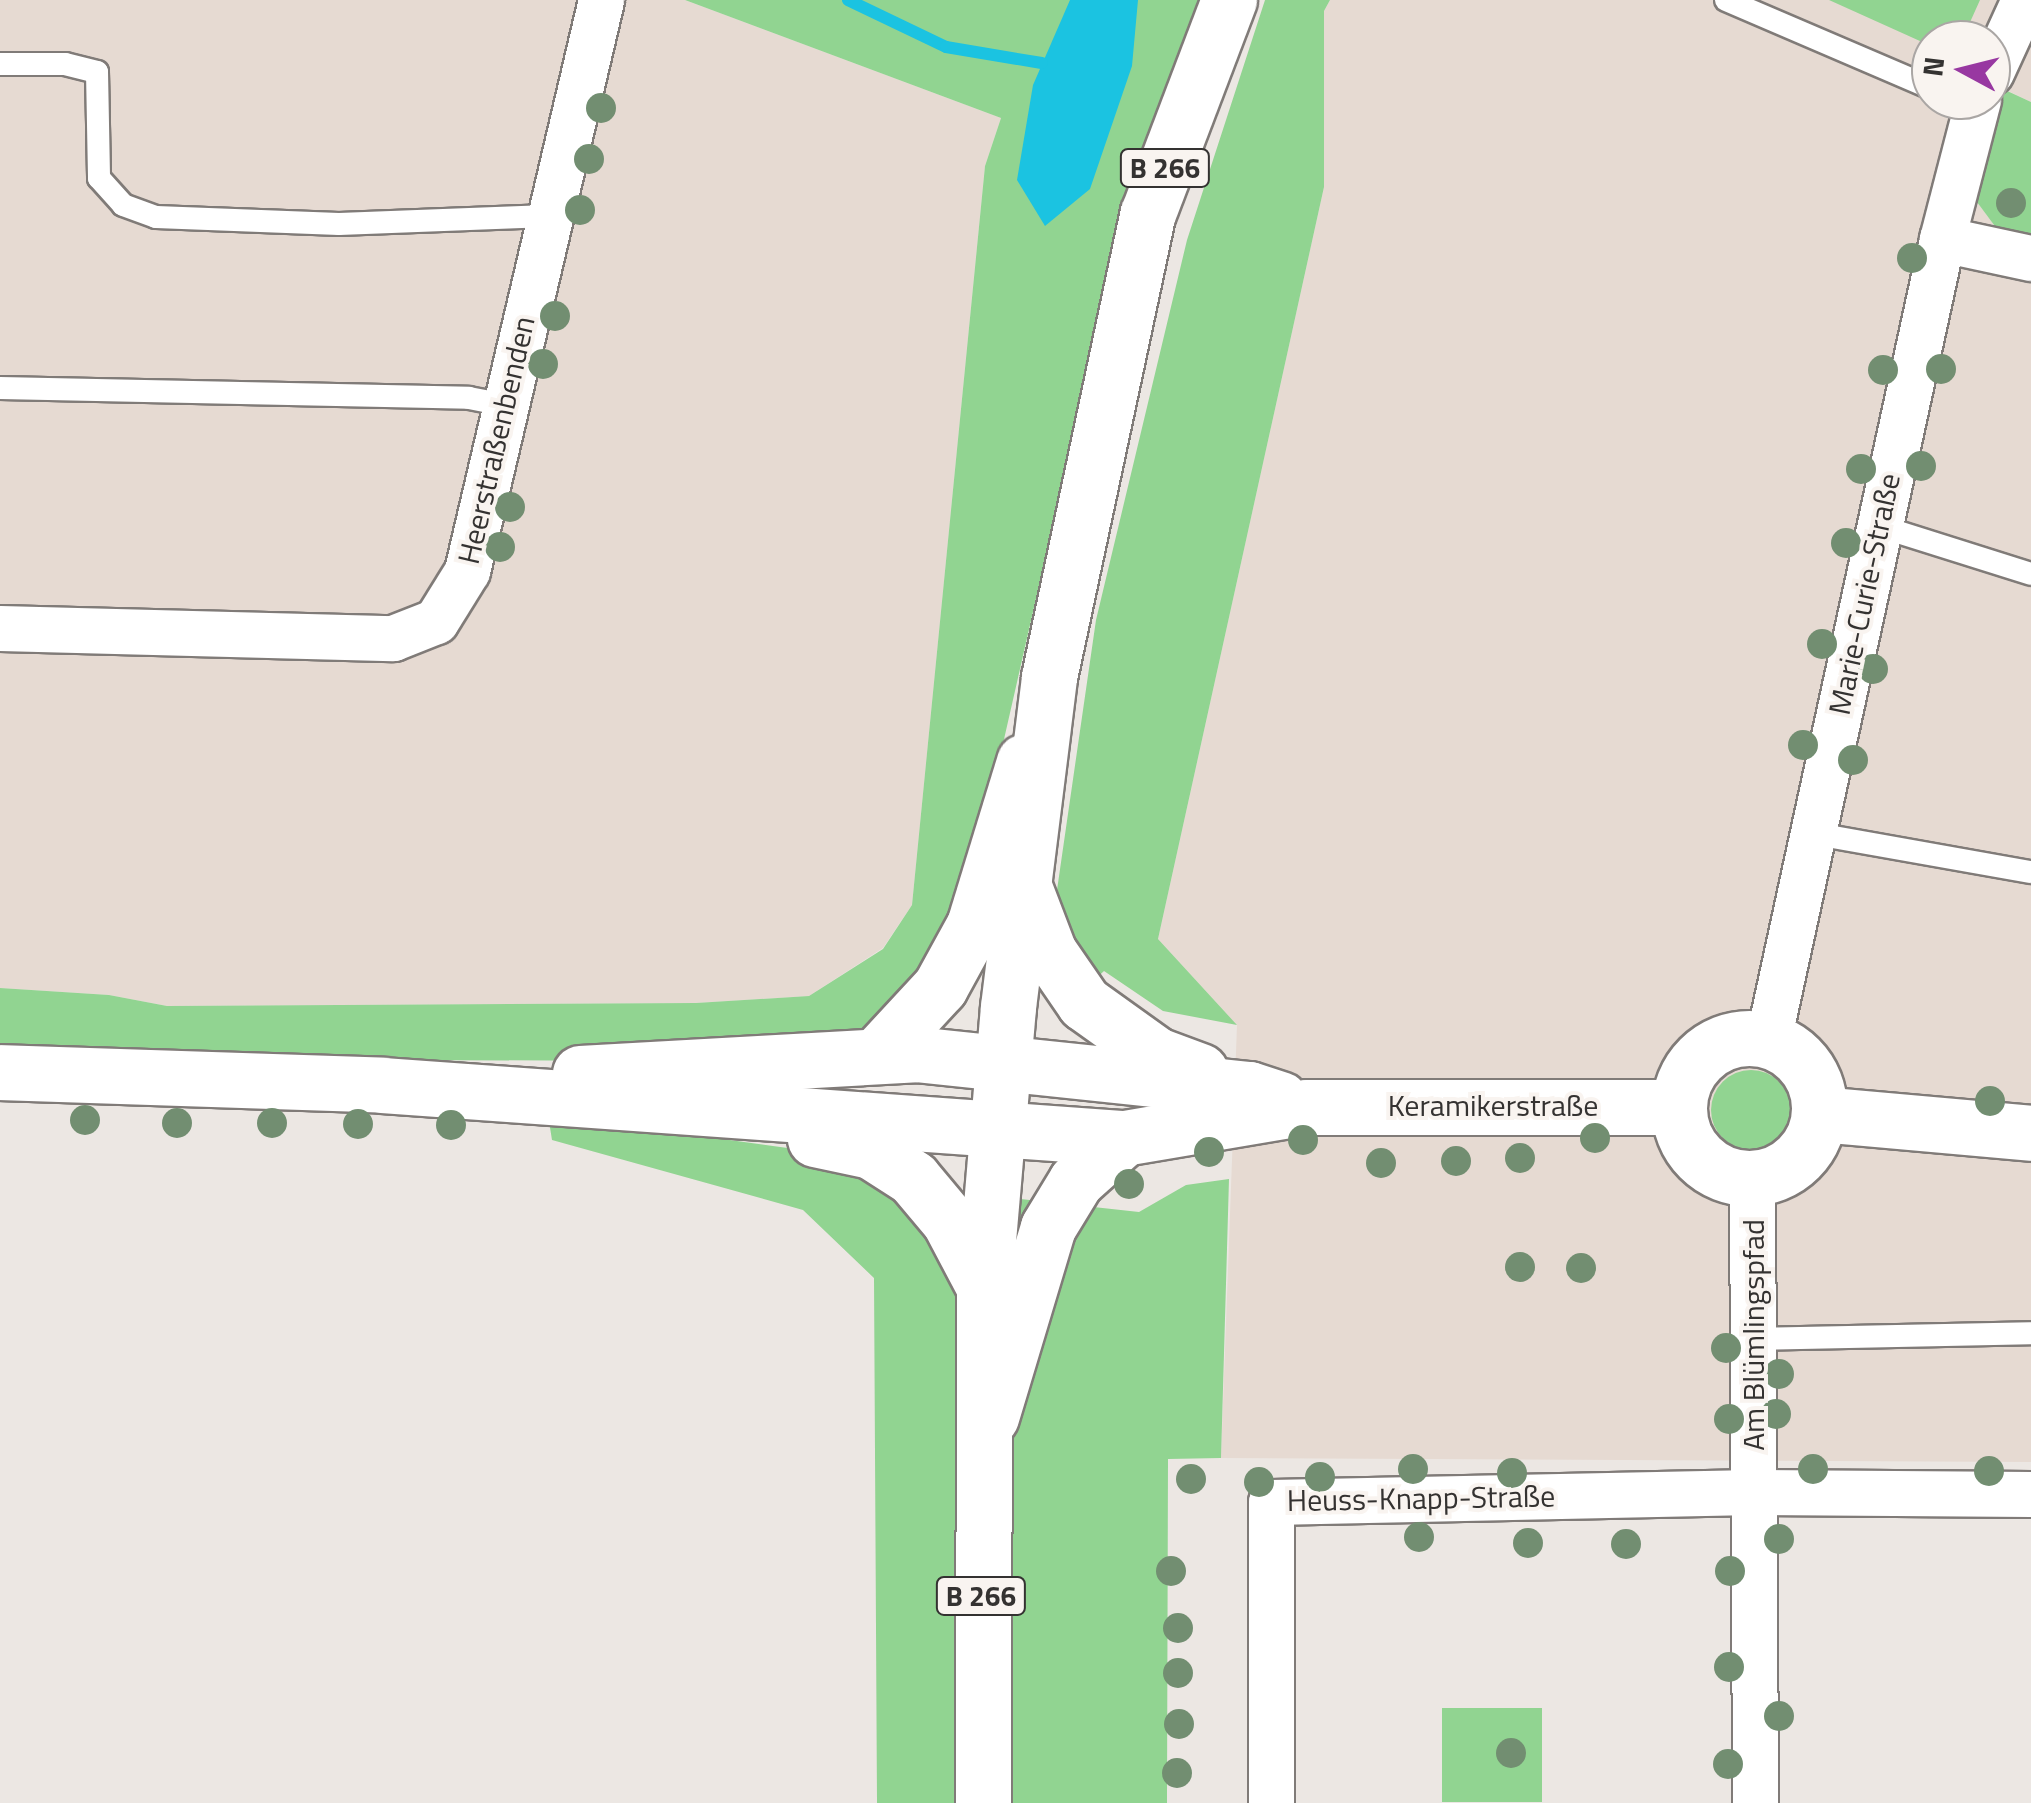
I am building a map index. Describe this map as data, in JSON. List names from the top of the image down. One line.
{"streets":{"main road":["B 266","Keramikerstraße"],"street":["Heerstraßenbenden","Marie-Curie-Straße","Am Blümlingspfad","Heuss-Knapp-Straße"]},"crossings":[["B 266","Keramikerstraße"],["Marie-Curie-Straße","Keramikerstraße"],["Marie-Curie-Straße","Am Blümlingspfad"],["Keramikerstraße","Am Blümlingspfad"],["Am Blümlingspfad","Heuss-Knapp-Straße"]],"north":"left"}
